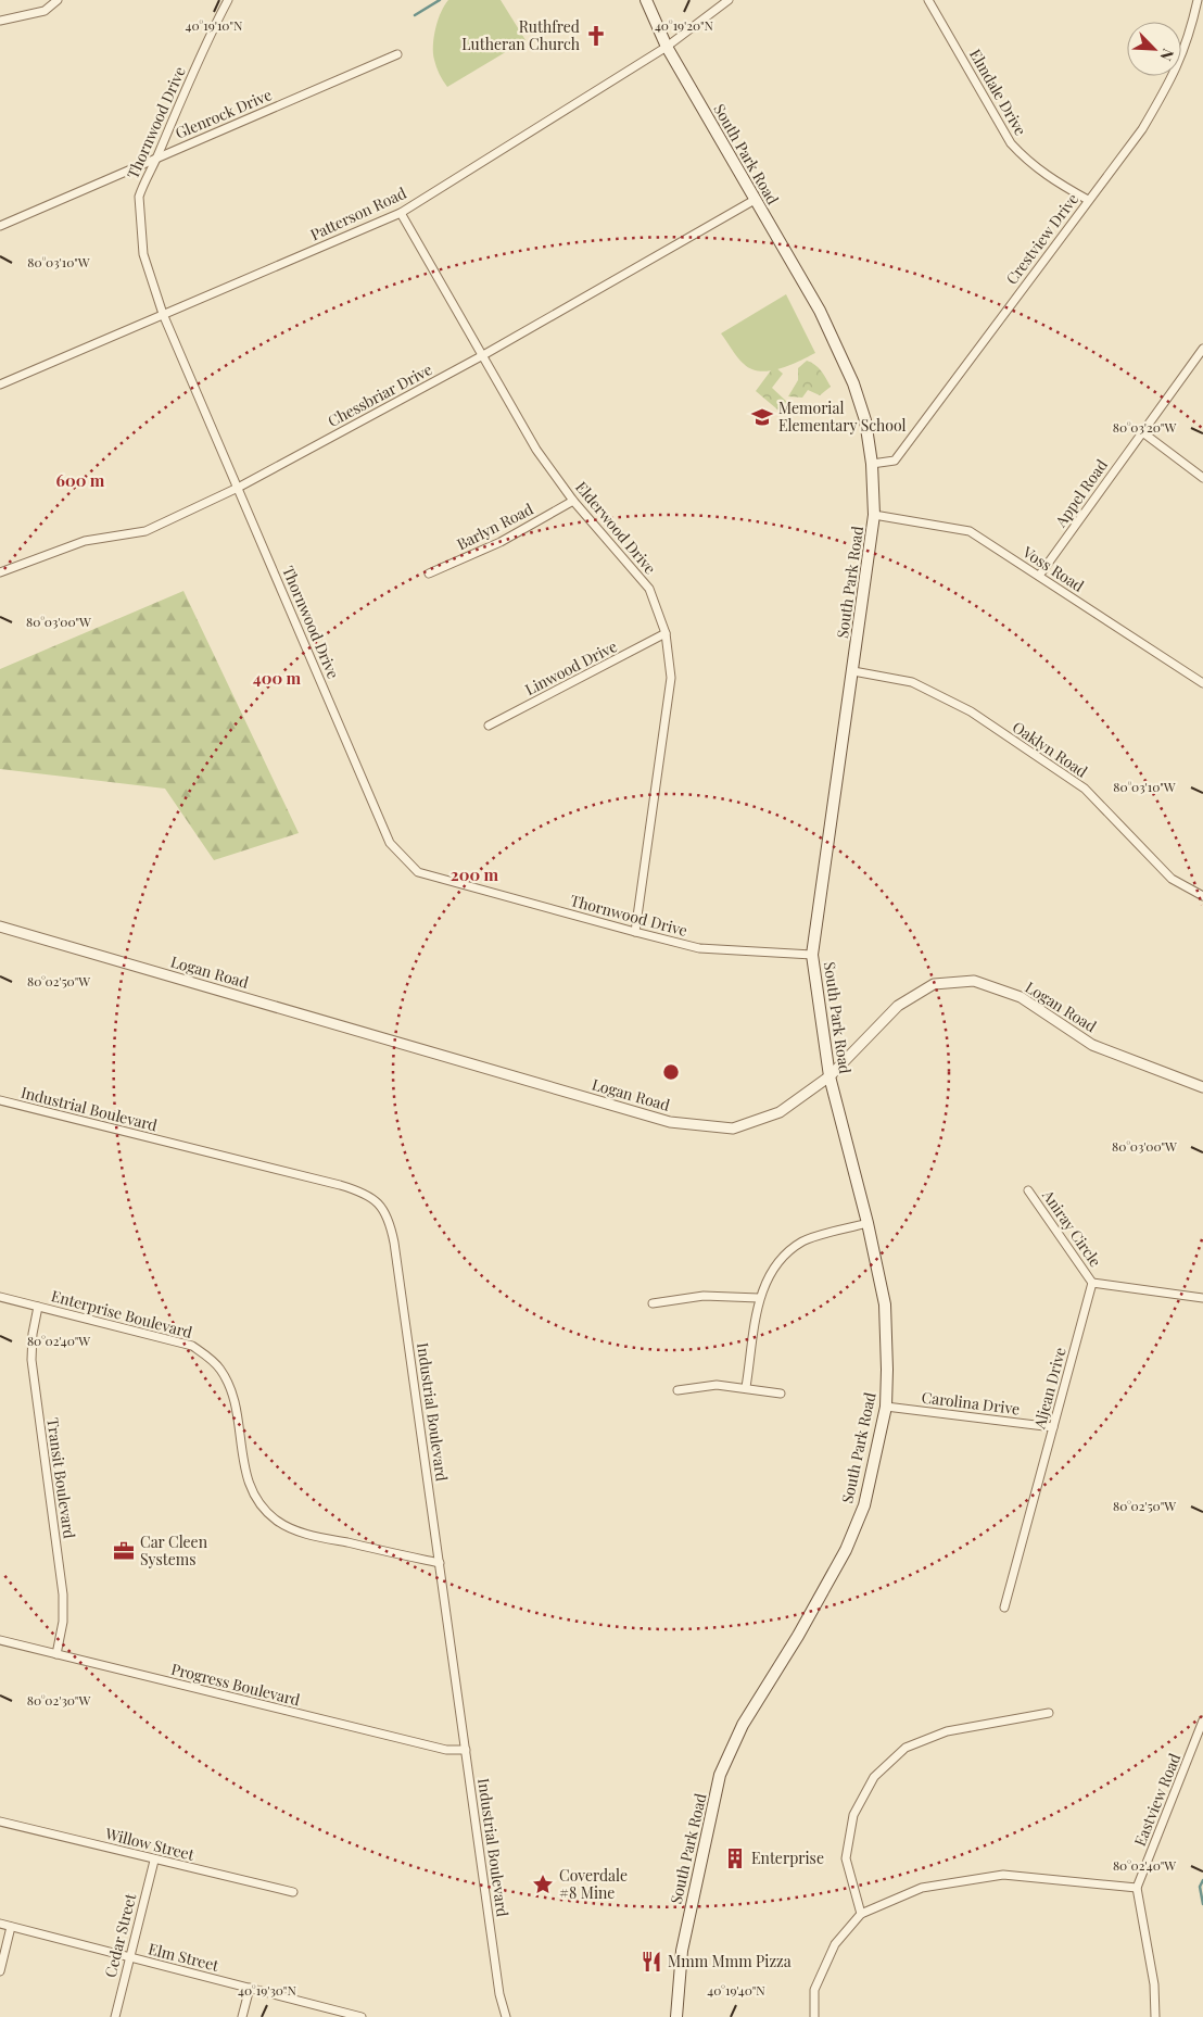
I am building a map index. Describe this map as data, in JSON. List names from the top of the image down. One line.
{"streets":{"main road":["South Park Road"],"street":["Elmdale Drive","Glenrock Drive","Thornwood Drive","Patterson Road","Crestview Drive","Chessbriar Drive","Appel Road","Barlyn Road","Elderwood Drive","Voss Road","Linwood Drive","Oaklyn Road","Logan Road","Industrial Boulevard","Aniray Circle","Enterprise Boulevard","Aljean Drive","Carolina Drive","Transit Boulevard","Progress Boulevard","Eastview Road","Willow Street","Cedar Street","Elm Street"]},"crossings":[["Elmdale Drive","Crestview Drive"],["Glenrock Drive","Thornwood Drive"],["Thornwood Drive","South Park Road"],["Thornwood Drive","Patterson Road"],["Thornwood Drive","Chessbriar Drive"],["Thornwood Drive","Elderwood Drive"],["South Park Road","Patterson Road"],["South Park Road","Crestview Drive"],["South Park Road","Chessbriar Drive"],["South Park Road","Voss Road"],["South Park Road","Oaklyn Road"],["South Park Road","Logan Road"],["South Park Road","Carolina Drive"],["Patterson Road","Elderwood Drive"],["Chessbriar Drive","Elderwood Drive"],["Appel Road","Voss Road"],["Barlyn Road","Elderwood Drive"],["Elderwood Drive","Linwood Drive"],["Industrial Boulevard","Enterprise Boulevard"],["Industrial Boulevard","Progress Boulevard"],["Aniray Circle","Aljean Drive"],["Enterprise Boulevard","Transit Boulevard"],["Aljean Drive","Carolina Drive"],["Transit Boulevard","Progress Boulevard"],["Willow Street","Cedar Street"],["Cedar Street","Elm Street"]],"places":{"church":["Ruthfred Lutheran Church"],"school or university":["Memorial Elementary School"],"office":["Car Cleen Systems"],"building":["Enterprise"],"place":["Coverdale #8 Mine"],"restaurant":["Mmm Mmm Pizza"]},"north":"bottom right","coordinates":["40°19'10\"N","40°19'20\"N","80°03'10\"W","80°03'20\"W","80°03'00\"W","80°02'50\"W","80°02'40\"W","80°02'30\"W","40°19'30\"N","40°19'40\"N"],"rings":["600 m","400 m","200 m"]}
